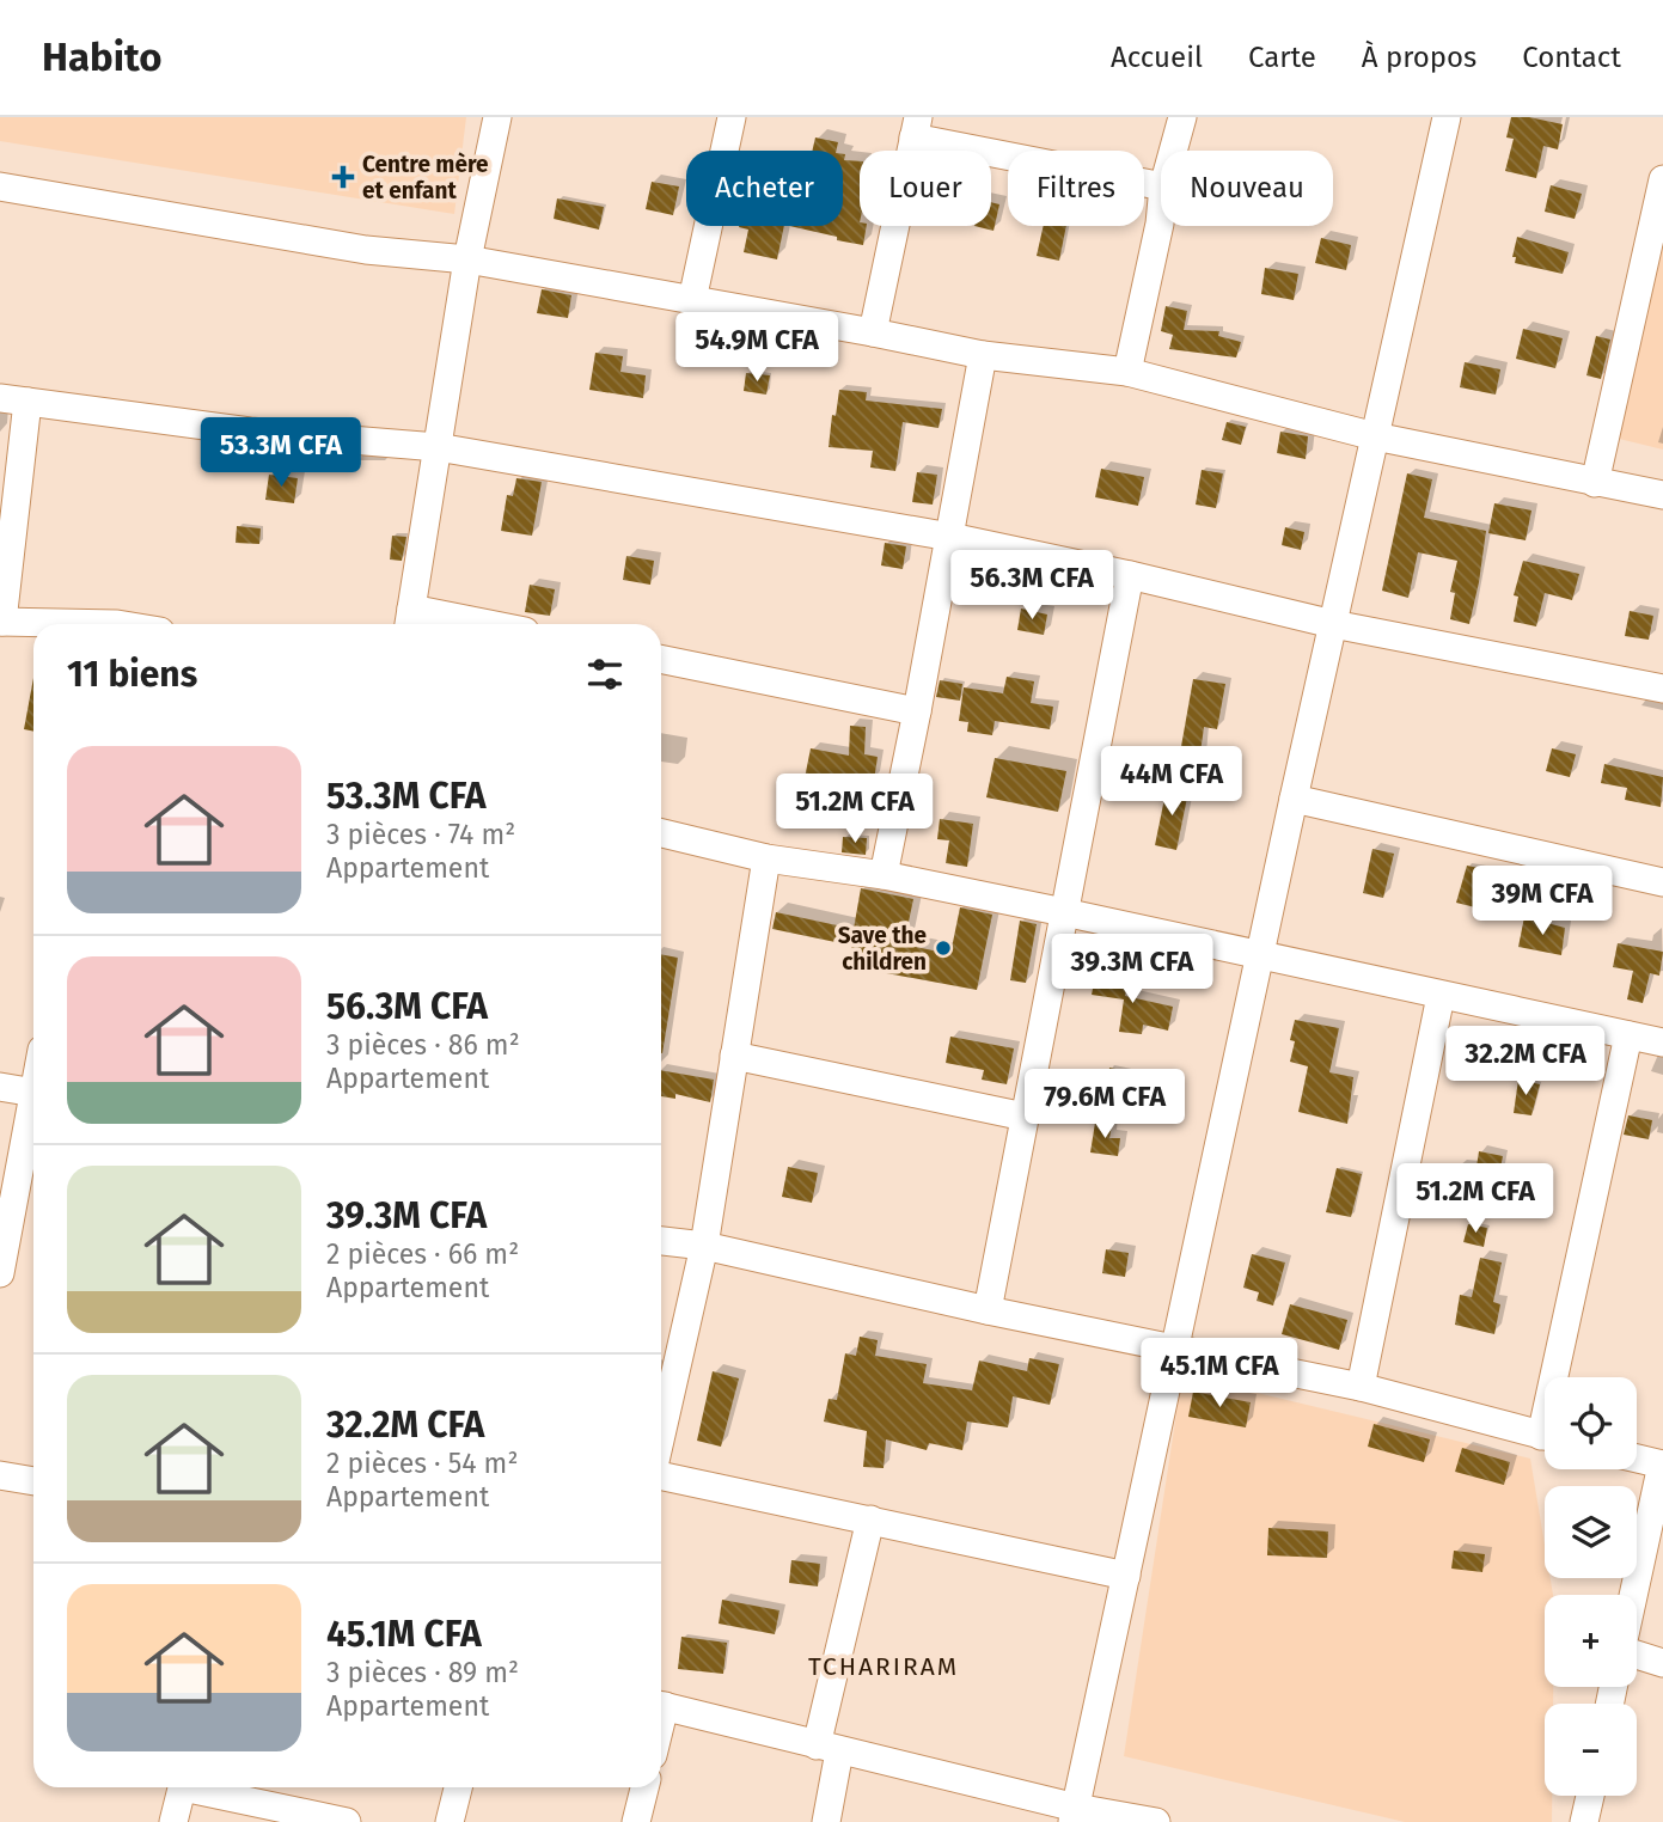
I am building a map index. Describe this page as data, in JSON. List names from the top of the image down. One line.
{"districts":["TCHARIRAM"],"places":{"health":["Centre mère et enfant"],"other":["Save the children"]},"page":{"header":"Habito","nav":["Accueil","Carte","À propos","Contact"],"chip":["Acheter","Louer","Filtres","Nouveau"],"price":["54.9M CFA","53.3M CFA","56.3M CFA","44M CFA","51.2M CFA","39M CFA","39.3M CFA","32.2M CFA","79.6M CFA","51.2M CFA","45.1M CFA"],"heading":"11 biens","list":[{"name":"53.3M CFA","note":"3 pièces · 74 m² · Appartement"},{"name":"56.3M CFA","note":"3 pièces · 86 m² · Appartement"},{"name":"39.3M CFA","note":"2 pièces · 66 m² · Appartement"},{"name":"32.2M CFA","note":"2 pièces · 54 m² · Appartement"},{"name":"45.1M CFA","note":"3 pièces · 89 m² · Appartement"}],"map_buttons":["+","−"]}}
